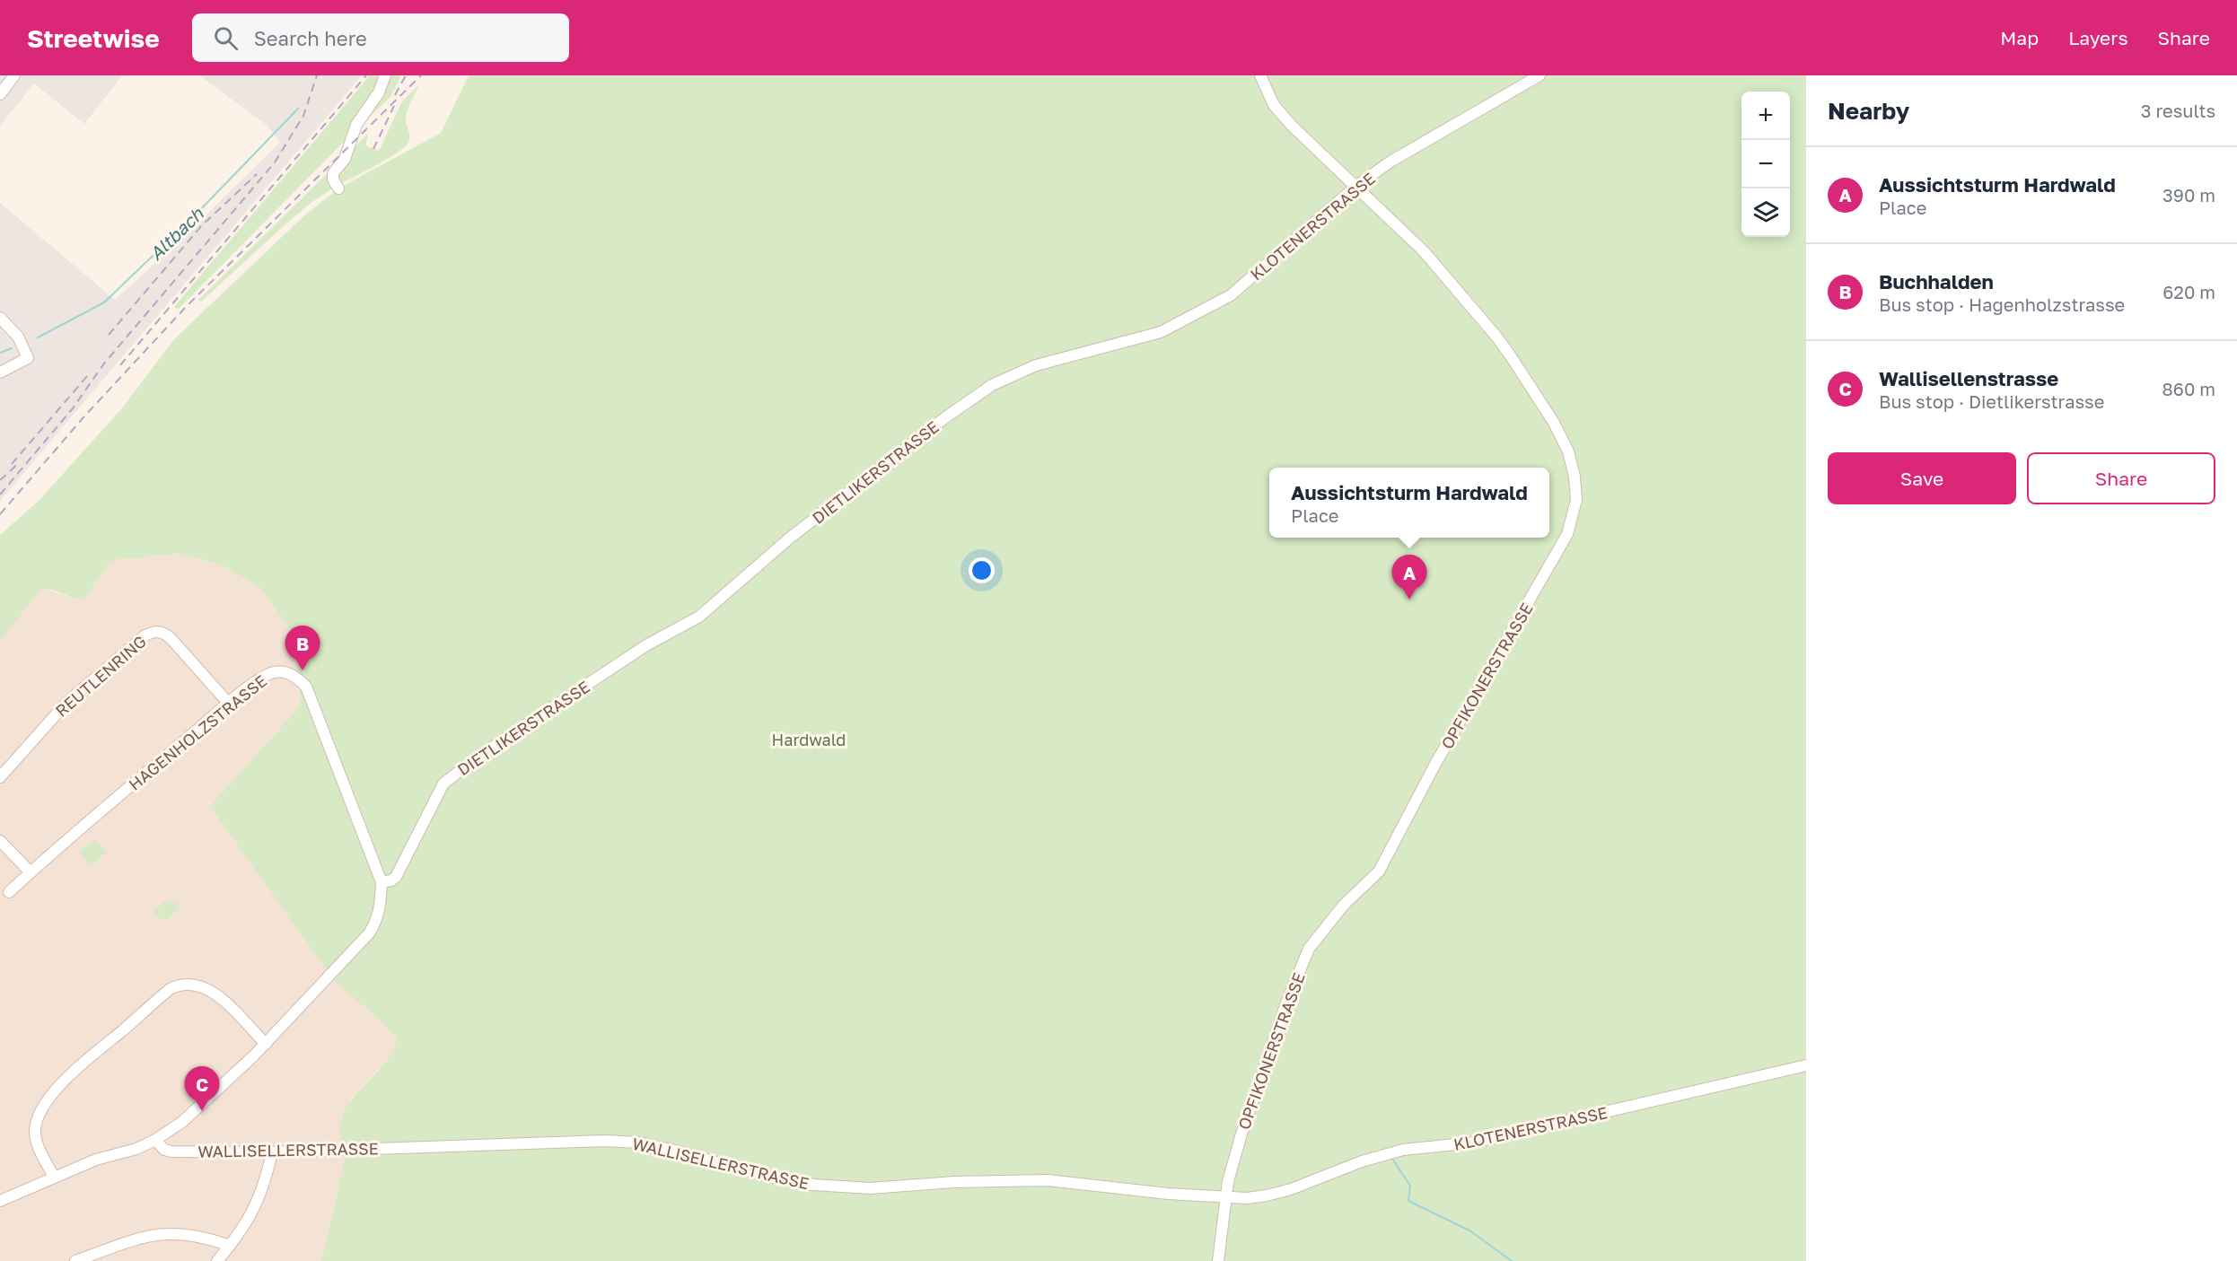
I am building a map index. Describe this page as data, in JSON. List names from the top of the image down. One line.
{"streets":{"street":["KLOTENERSTRASSE","DIETLIKERSTRASSE","REUTLENRING","OPFIKONERSTRASSE","HAGENHOLZSTRASSE","WALLISELLERSTRASSE"]},"crossings":[["KLOTENERSTRASSE","DIETLIKERSTRASSE"],["KLOTENERSTRASSE","OPFIKONERSTRASSE"],["KLOTENERSTRASSE","WALLISELLERSTRASSE"],["DIETLIKERSTRASSE","HAGENHOLZSTRASSE"],["REUTLENRING","HAGENHOLZSTRASSE"],["OPFIKONERSTRASSE","WALLISELLERSTRASSE"]],"water":["Altbach"],"parks":["Hardwald"],"page":{"header":"Streetwise","search":"Search here","nav":["Map","Layers","Share"],"heading":["Nearby","3 results"],"map_buttons":["+","−"],"list":[{"mark":"A","name":"Aussichtsturm Hardwald","note":"Place","value":"390 m"},{"mark":"B","name":"Buchhalden","note":"Bus stop · Hagenholzstrasse","value":"620 m"},{"mark":"C","name":"Wallisellenstrasse","note":"Bus stop · Dietlikerstrasse","value":"860 m"}],"buttons":["Save","Share"],"popup":["Aussichtsturm Hardwald","Place"],"pins":["A","B","C"]}}
